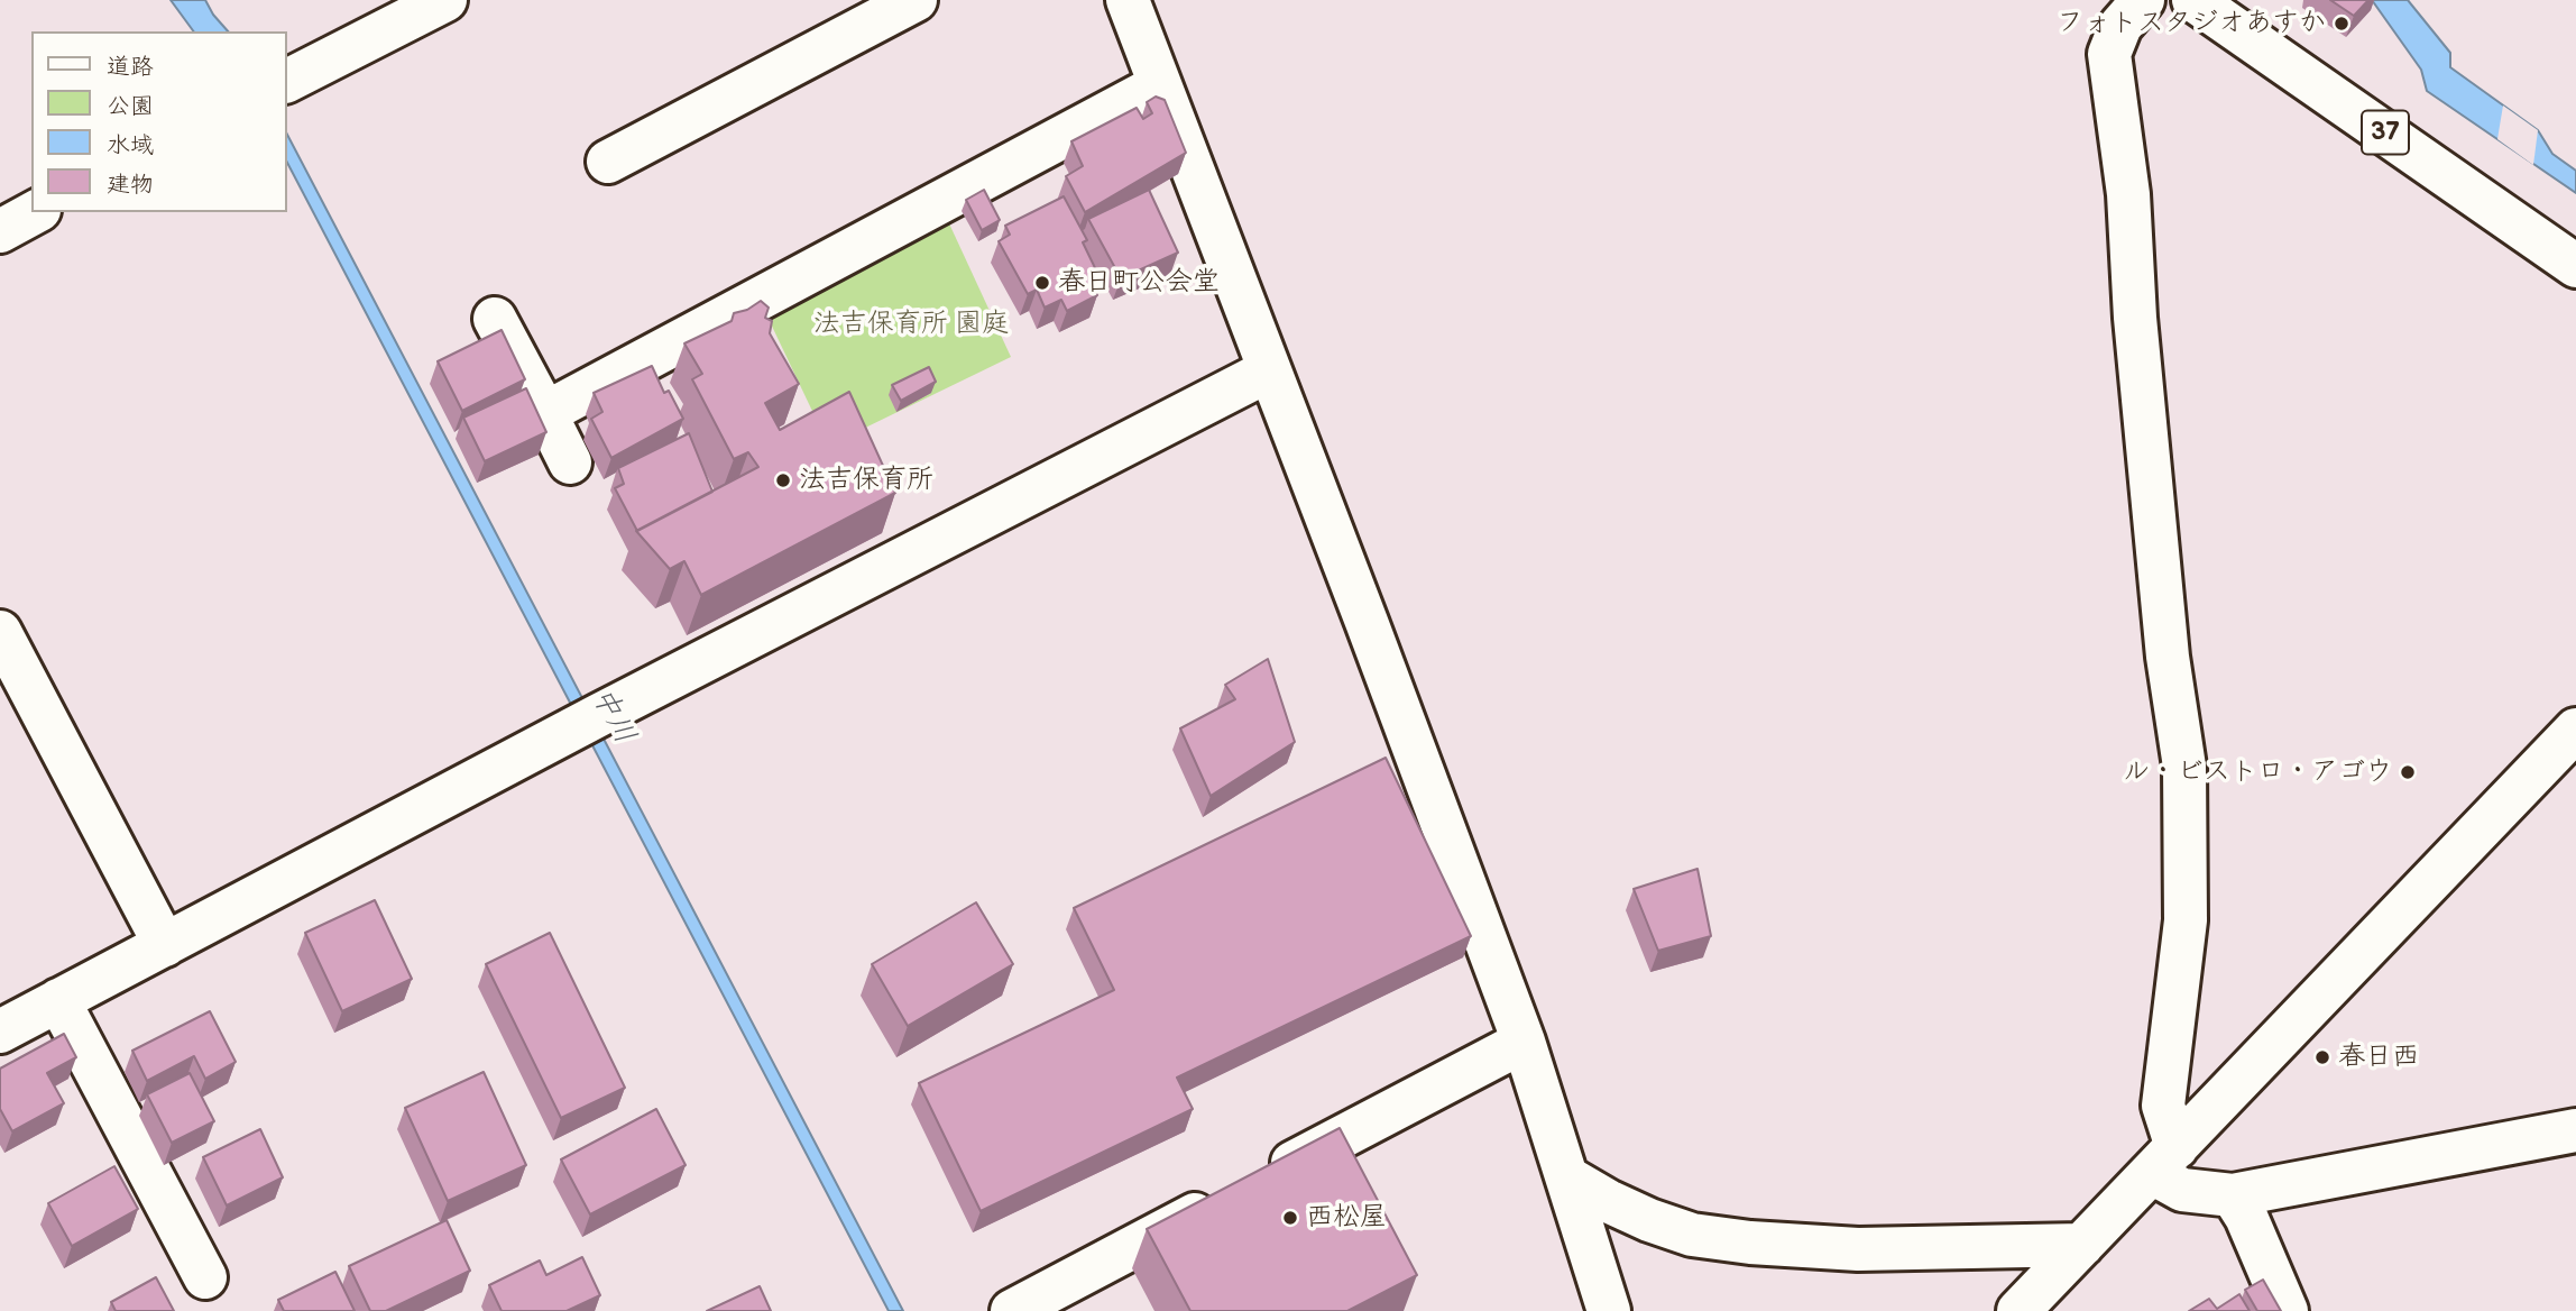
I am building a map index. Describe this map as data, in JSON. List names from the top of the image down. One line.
{"streets":{"street":["37"]},"water":["中川"],"parks":["法吉保育所 園庭"],"places":["フォトスタジオあすか","春日町公会堂","法吉保育所","ル・ビストロ・アゴウ","春日西","西松屋"],"legend":["道路","公園","水域","建物"]}
